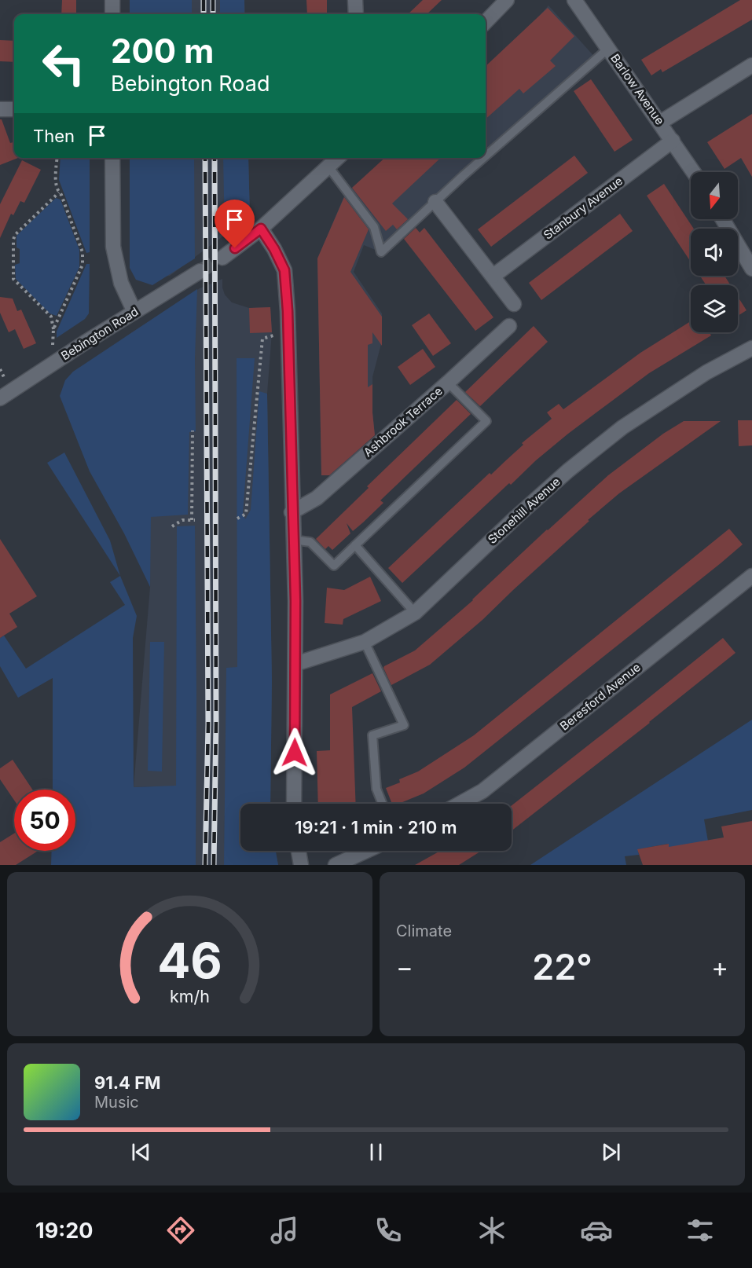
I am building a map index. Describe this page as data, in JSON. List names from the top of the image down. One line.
{"streets":{"street":["Barlow Avenue","Stanbury Avenue","Bebington Road","Ashbrook Terrace","Stonehill Avenue","Beresford Avenue"]},"crossings":[["Barlow Avenue","Stanbury Avenue"]],"north":"bottom","page":{"turn":["200 m","Bebington Road"],"then":"Then","limit":"50","trip":"19:21 · 1 min · 210 m","tile":"Climate","heat":["−","22°","+"],"song":["91.4 FM","Music"],"tabs":"19:20","gauge":["46","km/h"]}}
